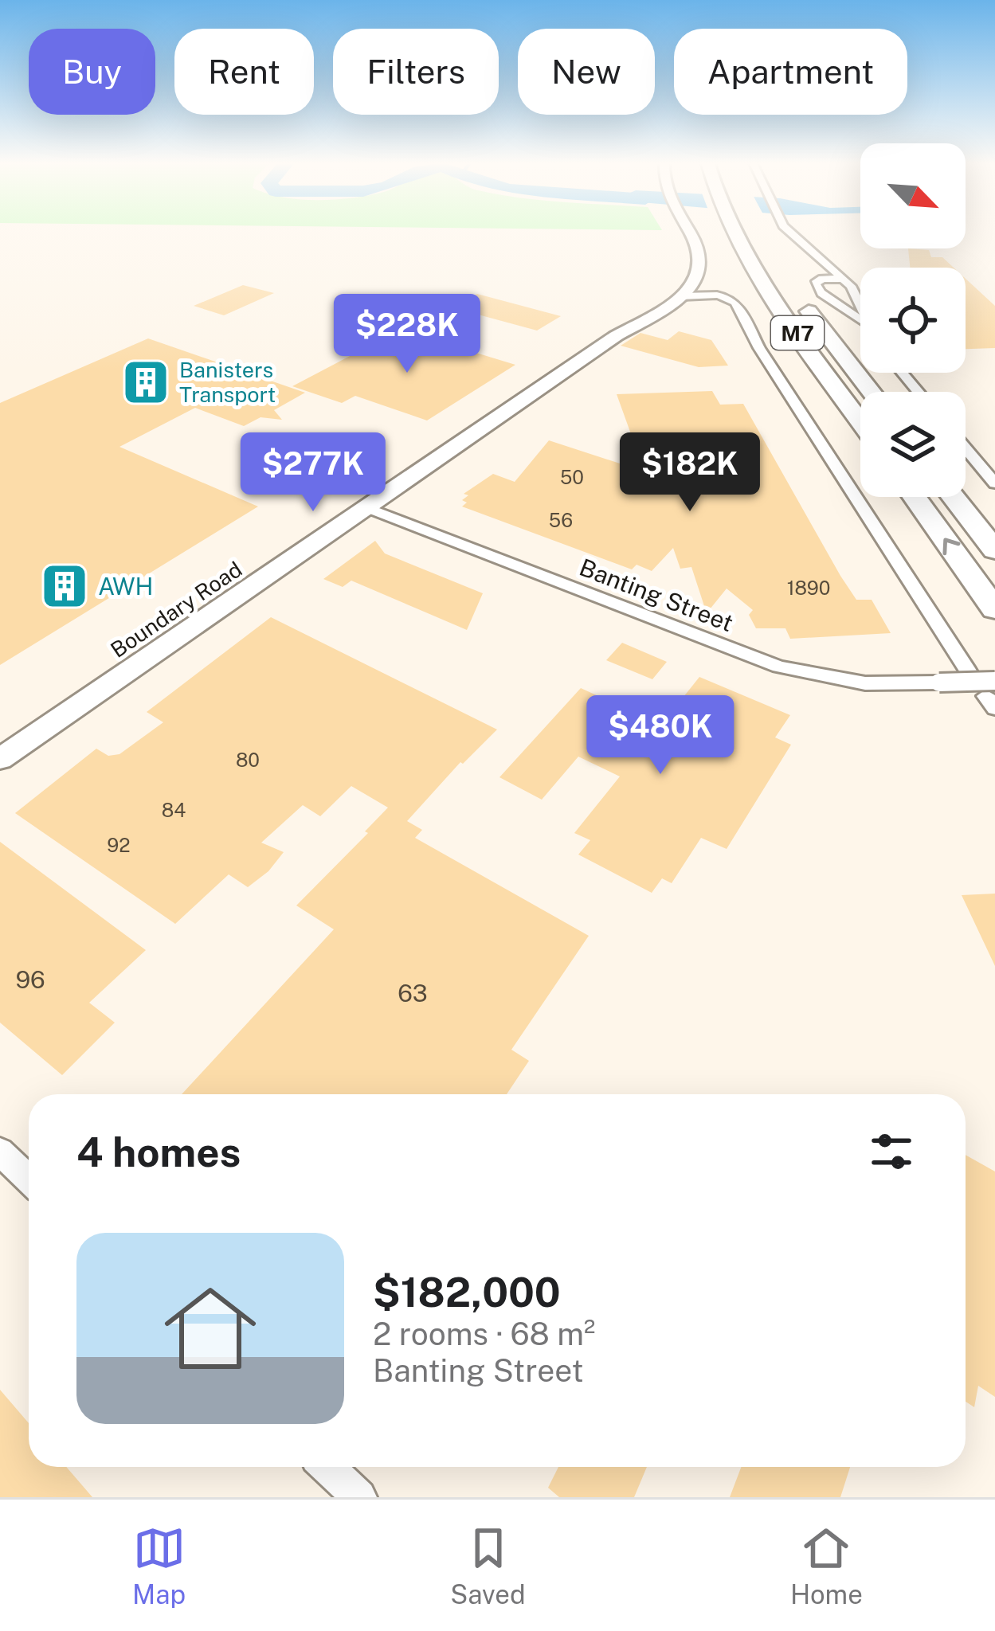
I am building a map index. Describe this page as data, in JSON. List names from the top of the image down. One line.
{"streets":{"highway":["M7"],"main road":["Boundary Road"],"street":["Banting Street"]},"crossings":[["Banting Street","Boundary Road"]],"places":{"building":["Banisters Transport","AWH"]},"house_numbers":["50","56","1890","80","84","92","96","63"],"north":"bottom right","page":{"chip":["Buy","Rent","Filters","New","Apartment"],"price":["$228K","$277K","$182K","$480K"],"heading":"4 homes","list":[{"name":"$182,000","note":"2 rooms · 68 m² · Banting Street"}],"tabs":["Map","Saved","Home"]}}
